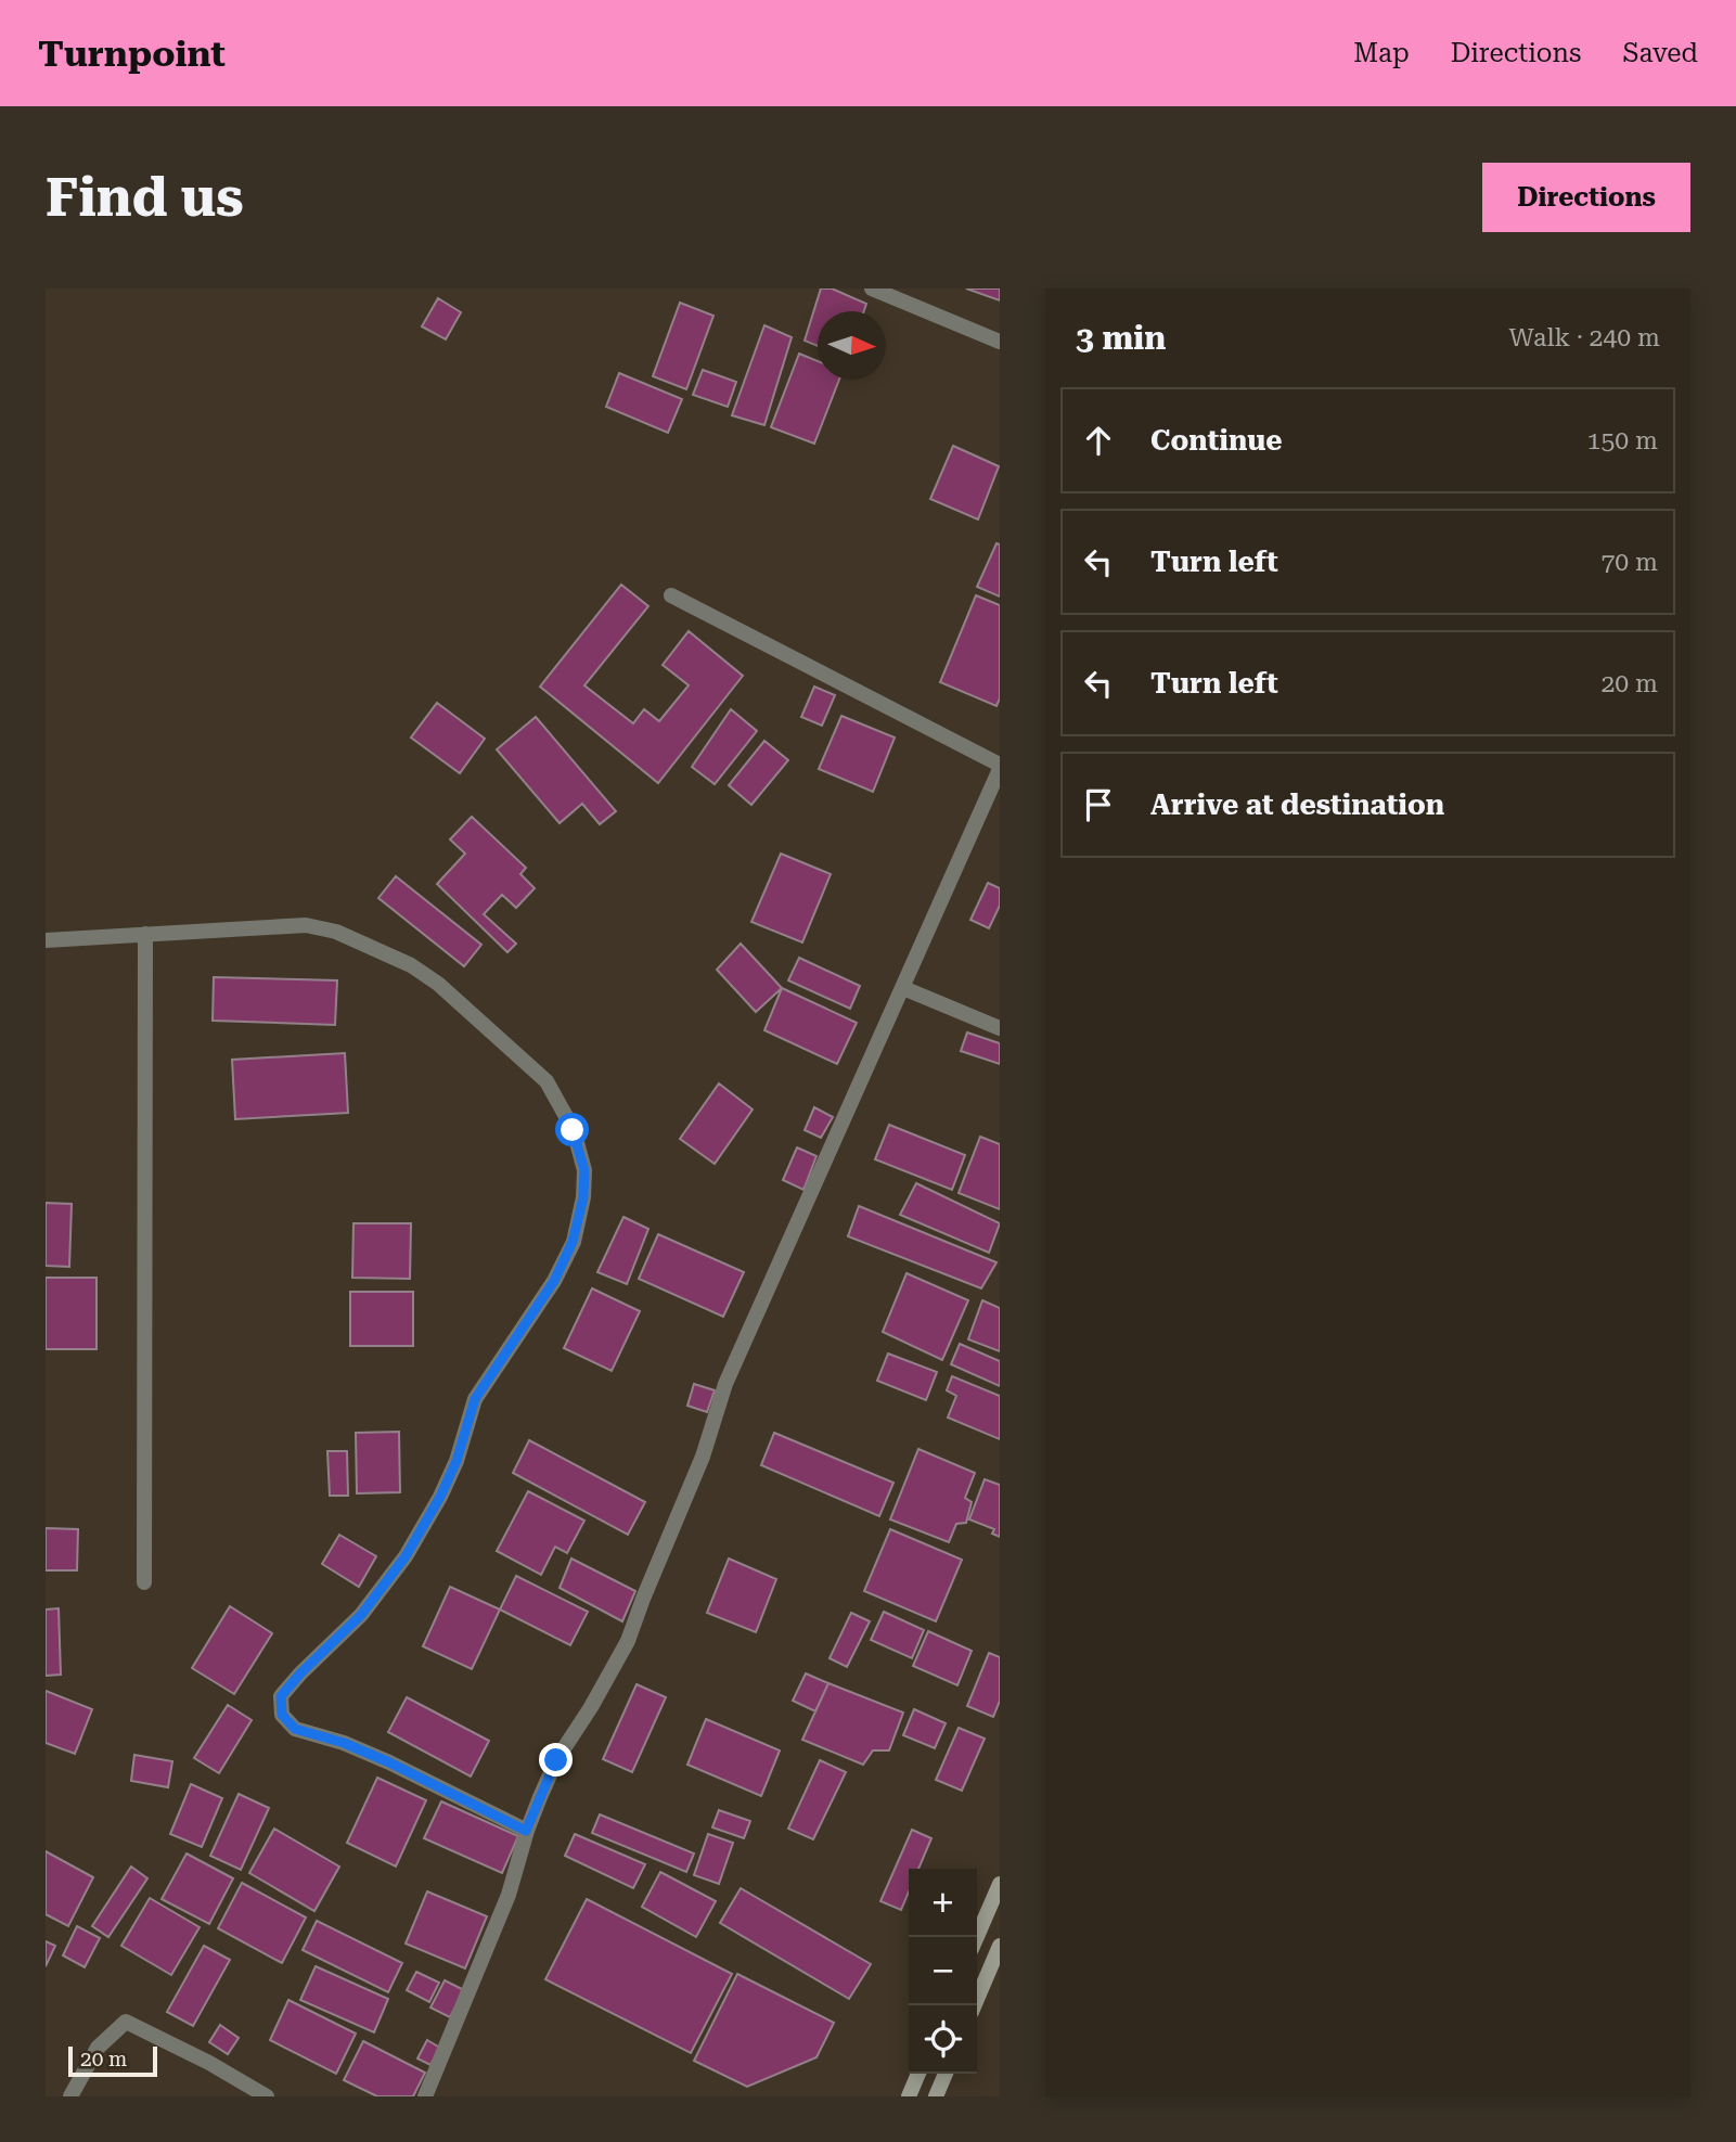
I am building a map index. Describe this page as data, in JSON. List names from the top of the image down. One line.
{"scale_bar":"20 m","north":"right","page":{"header":"Turnpoint","nav":["Map","Directions","Saved"],"buttons":"Directions","title":"Find us","heading":["3 min","Walk · 240 m"],"list":[["Continue","150 m"],["Turn left","70 m"],["Turn left","20 m"],"Arrive at destination"],"map_buttons":["+","−"],"scale":"20 m"}}
